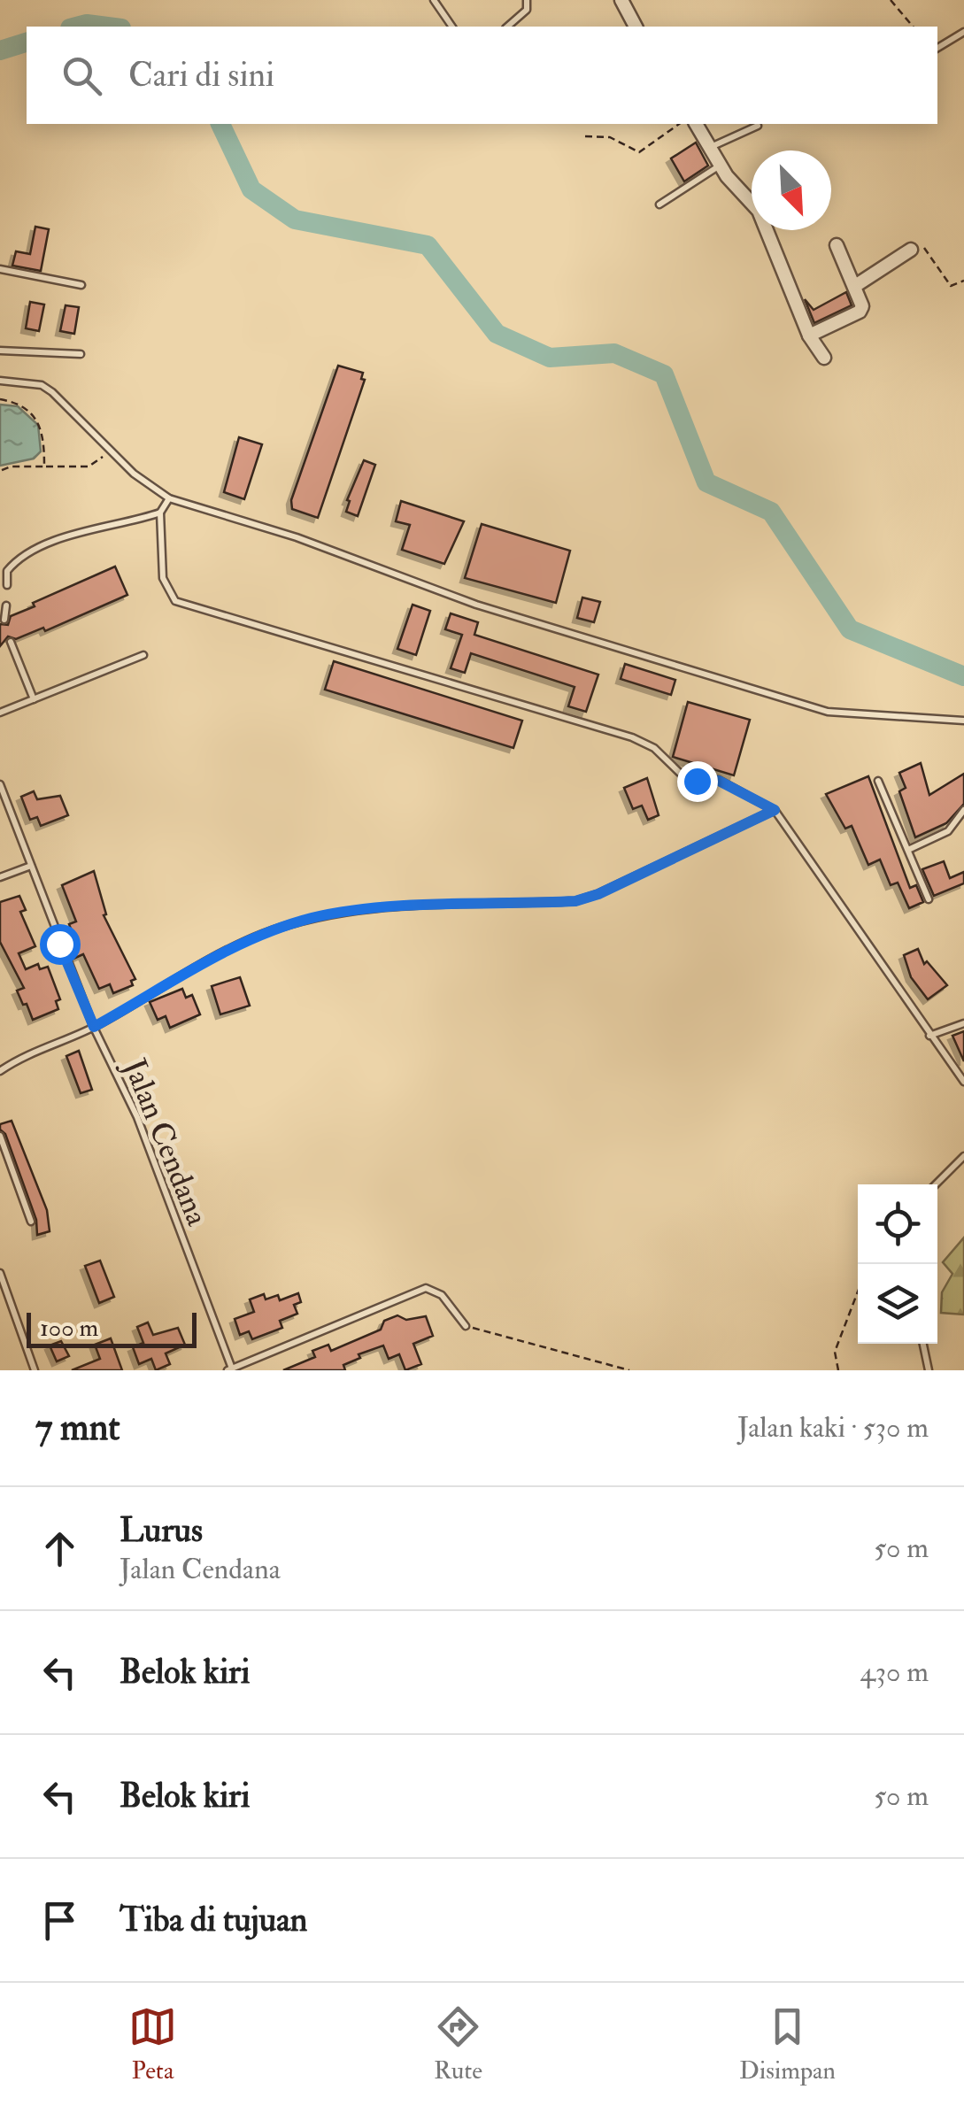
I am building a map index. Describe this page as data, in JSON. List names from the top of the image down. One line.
{"streets":{"lane":["Jalan Cendana"]},"scale_bar":"100 m","north":"bottom right","page":{"search":"Cari di sini","scale":"100 m","heading":["7 mnt","Jalan kaki · 530 m"],"list":[["Lurus","Jalan Cendana","50 m"],["Belok kiri","430 m"],["Belok kiri","50 m"],"Tiba di tujuan"],"nav":["Peta","Rute","Disimpan"]}}
